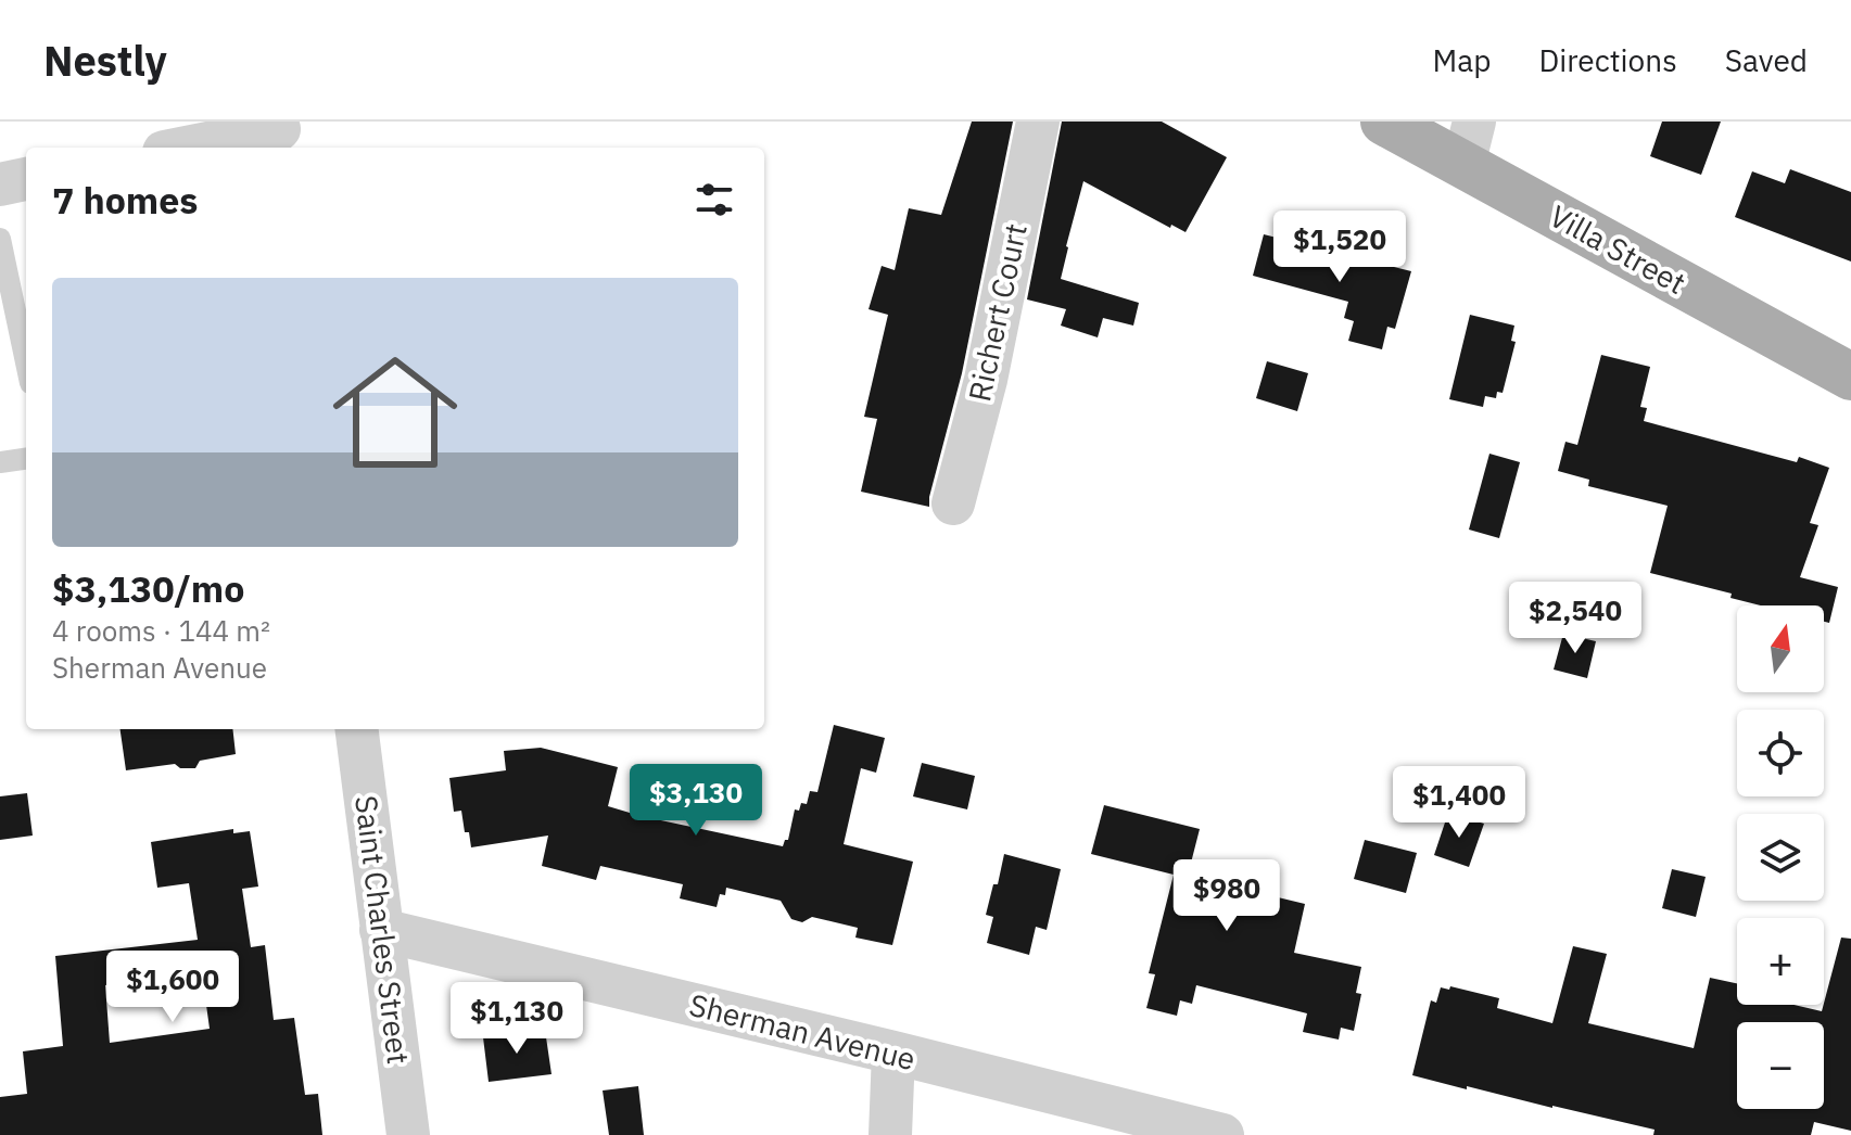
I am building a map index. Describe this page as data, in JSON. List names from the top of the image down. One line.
{"streets":{"main road":["Villa Street"],"street":["Richert Court","Saint Charles Street","Sherman Avenue"]},"crossings":[["Saint Charles Street","Sherman Avenue"]],"north":"top","page":{"header":"Nestly","nav":["Map","Directions","Saved"],"heading":"7 homes","price":["$1,520","$2,540","$3,130","$1,400","$980","$1,600","$1,130"],"list":[{"name":"$3,130/mo","note":"4 rooms · 144 m² · Sherman Avenue"}],"map_buttons":["+","−"]}}
